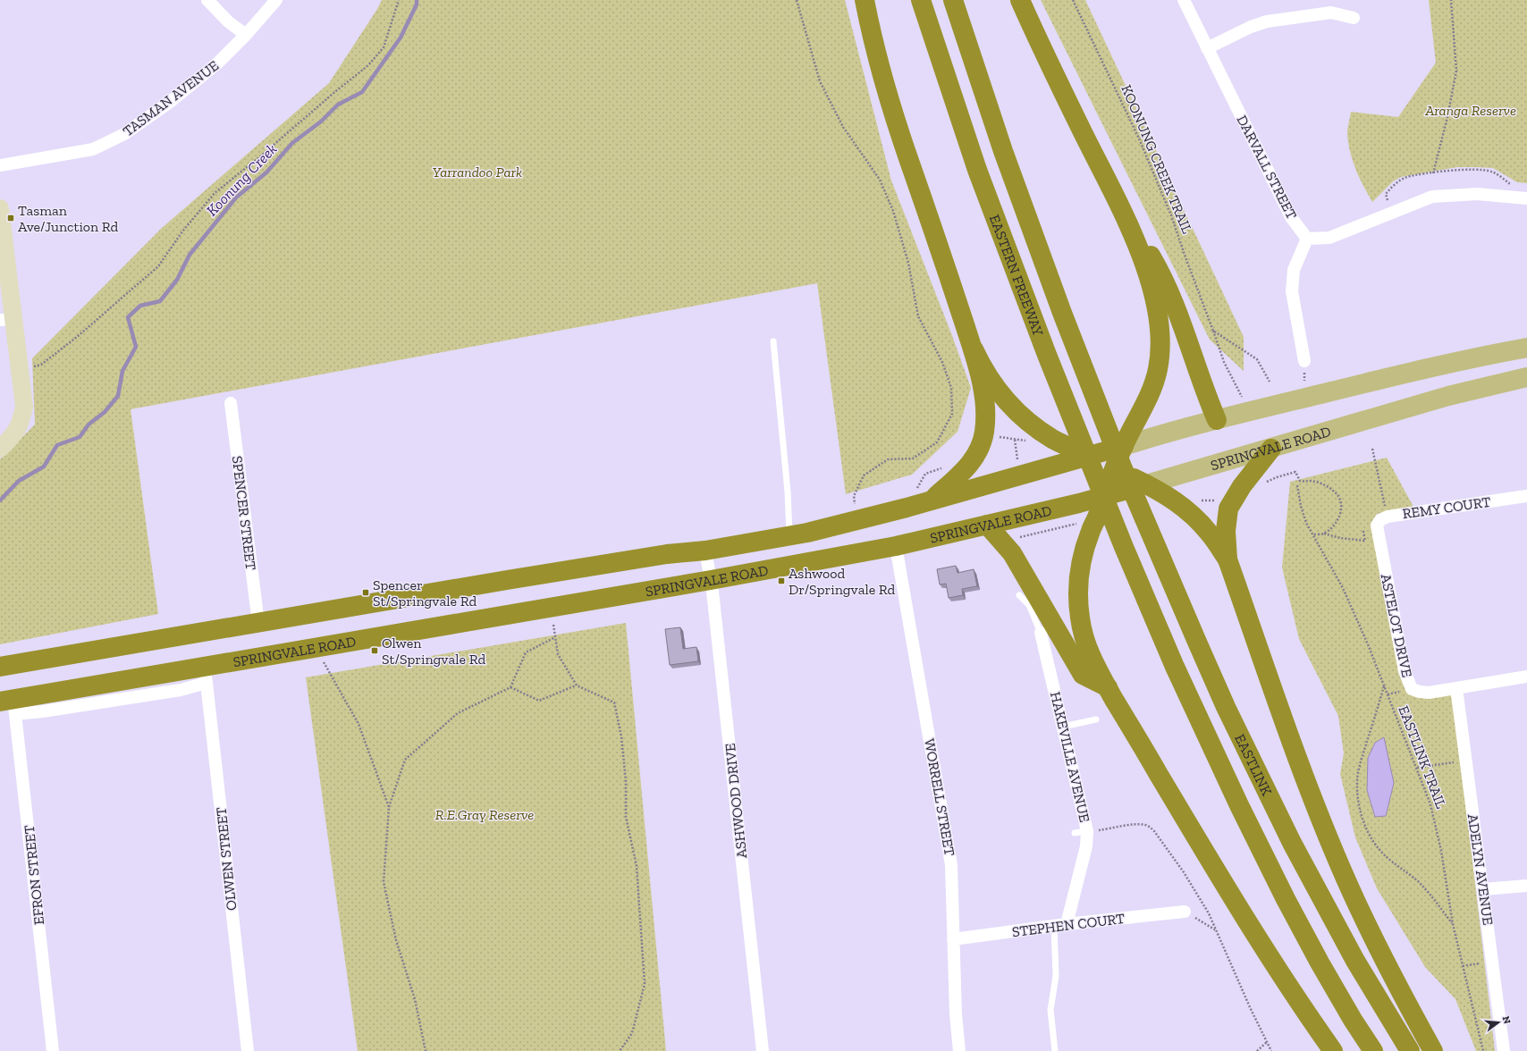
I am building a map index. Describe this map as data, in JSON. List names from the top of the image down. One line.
{"streets":{"highway":["EASTERN FREEWAY","SPRINGVALE ROAD","EASTLINK"],"street":["TASMAN AVENUE","DARVALL STREET","REMY COURT","SPENCER STREET","ASTELOT DRIVE","HAKEVILLE AVENUE","WORRELL STREET","ASHWOOD DRIVE","OLWEN STREET","ADELYN AVENUE","EFRON STREET","STEPHEN COURT"],"path":["KOONUNG CREEK TRAIL","EASTLINK TRAIL"]},"crossings":[["KOONUNG CREEK TRAIL","SPRINGVALE ROAD"],["EASTERN FREEWAY","EASTLINK"],["SPRINGVALE ROAD","SPENCER STREET"],["SPRINGVALE ROAD","WORRELL STREET"],["SPRINGVALE ROAD","ASHWOOD DRIVE"],["SPRINGVALE ROAD","OLWEN STREET"],["SPRINGVALE ROAD","EFRON STREET"],["REMY COURT","ASTELOT DRIVE"],["ASTELOT DRIVE","ADELYN AVENUE"],["HAKEVILLE AVENUE","STEPHEN COURT"],["WORRELL STREET","STEPHEN COURT"]],"water":["Koonung Creek"],"parks":["Aranga Reserve","Yarrandoo Park","R.E.Gray Reserve"],"places":{"transit":["Tasman Ave/Junction Rd","Ashwood Dr/Springvale Rd","Spencer St/Springvale Rd","Olwen St/Springvale Rd"]},"north":"right"}
